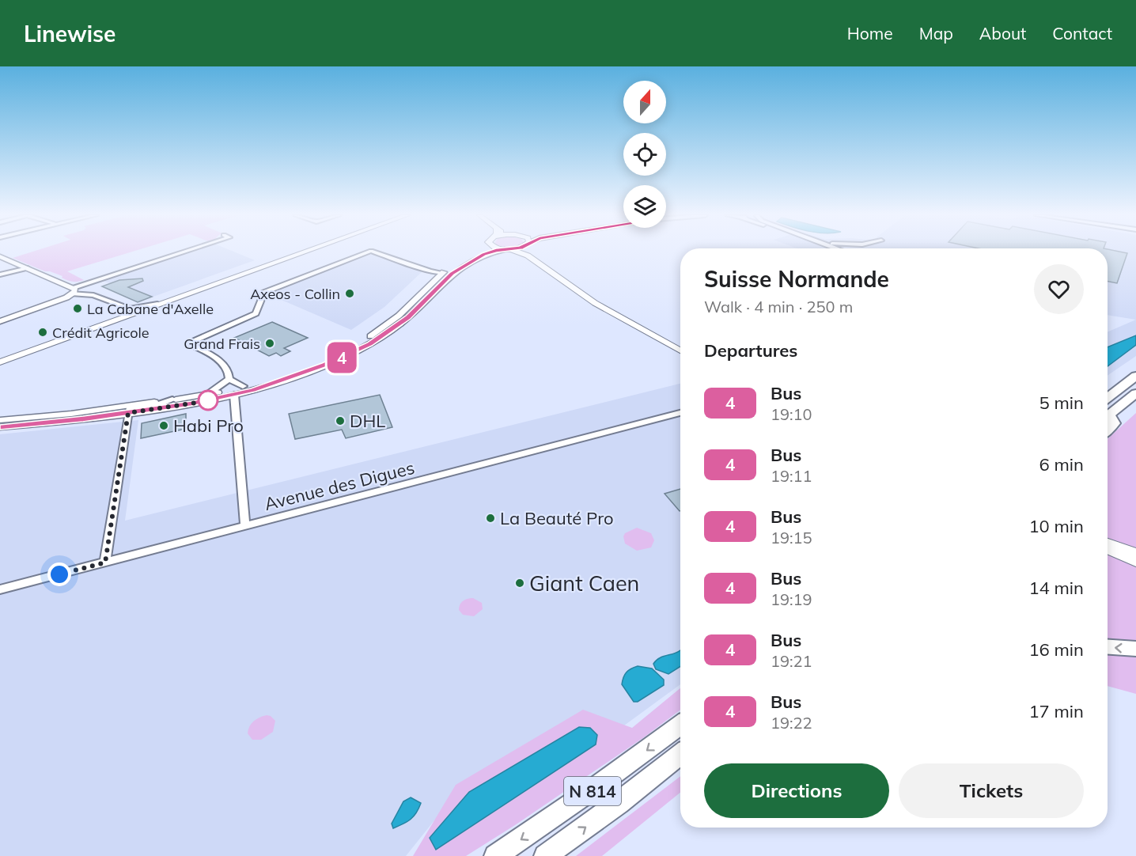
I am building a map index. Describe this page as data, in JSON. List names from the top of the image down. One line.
{"streets":{"highway":["N 814"],"street":["Avenue des Digues"]},"places":["Axeos - Collin","La Cabane d'Axelle","Crédit Agricole","Grand Frais","DHL","Habi Pro","La Beauté Pro","Giant Caen"],"lines":["bus line 4"],"north":"top","page":{"header":"Linewise","nav":["Home","Map","About","Contact"],"on_map":"4","heading":[["Suisse Normande","Walk · 4 min · 250 m"],"Departures"],"list":[{"mark":"4","name":"Bus","note":"19:10","value":"5 min"},{"mark":"4","name":"Bus","note":"19:11","value":"6 min"},{"mark":"4","name":"Bus","note":"19:15","value":"10 min"},{"mark":"4","name":"Bus","note":"19:19","value":"14 min"},{"mark":"4","name":"Bus","note":"19:21","value":"16 min"},{"mark":"4","name":"Bus","note":"19:22","value":"17 min"}],"buttons":["Directions","Tickets"]}}
